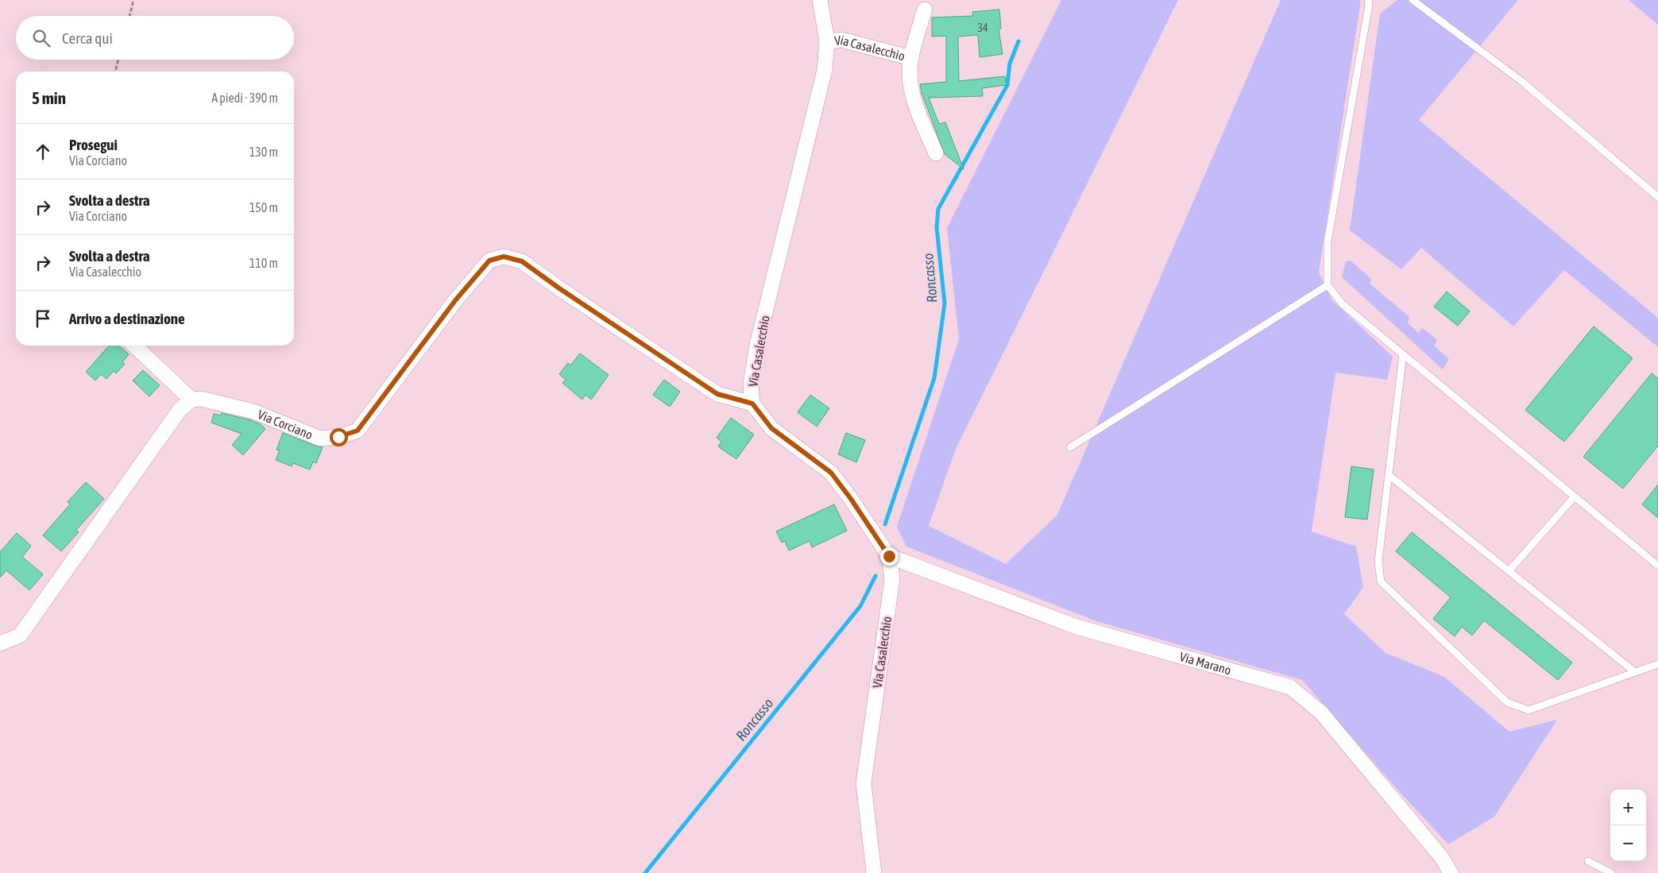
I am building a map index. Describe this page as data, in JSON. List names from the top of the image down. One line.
{"streets":{"street":["Via Casalecchio","Via Corciano","Via Marano"]},"crossings":[["Via Casalecchio","Via Corciano"],["Via Casalecchio","Via Marano"]],"water":["Roncasso"],"house_numbers":["34"],"page":{"search":"Cerca qui","heading":["5 min","A piedi · 390 m"],"list":[["Prosegui","Via Corciano","130 m"],["Svolta a destra","Via Corciano","150 m"],["Svolta a destra","Via Casalecchio","110 m"],"Arrivo a destinazione"],"map_buttons":["+","−"]}}
